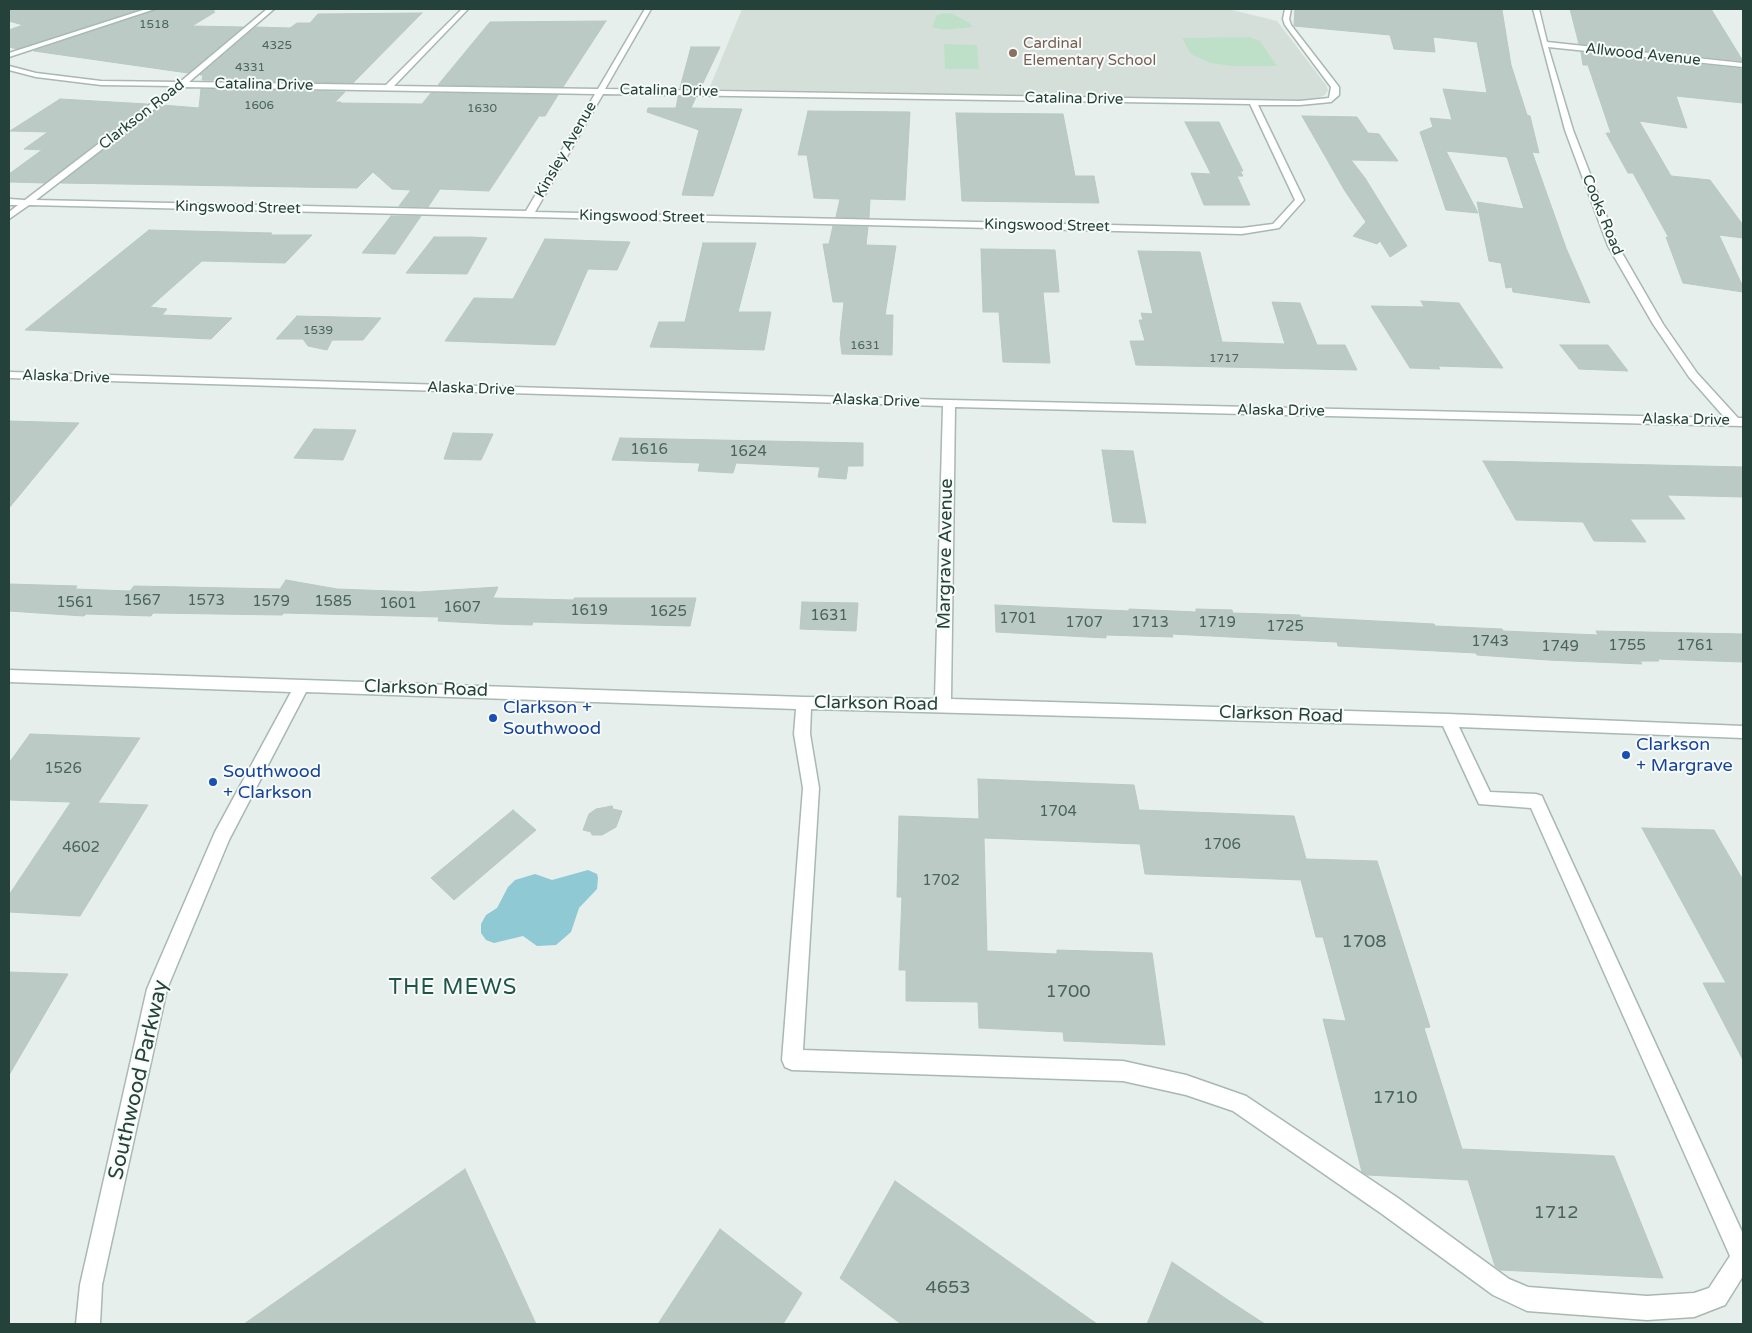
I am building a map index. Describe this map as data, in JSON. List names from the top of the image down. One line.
{"streets":{"street":["Allwood Avenue","Catalina Drive","Clarkson Road","Kinsley Avenue","Kingswood Street","Cooks Road","Alaska Drive","Margrave Avenue","Southwood Parkway"]},"crossings":[["Allwood Avenue","Cooks Road"],["Catalina Drive","Clarkson Road"],["Catalina Drive","Kinsley Avenue"],["Catalina Drive","Kingswood Street"],["Clarkson Road","Kingswood Street"],["Clarkson Road","Margrave Avenue"],["Clarkson Road","Southwood Parkway"],["Kinsley Avenue","Kingswood Street"],["Cooks Road","Alaska Drive"],["Alaska Drive","Margrave Avenue"]],"districts":["THE MEWS"],"places":["Cardinal Elementary School","Clarkson + Southwood","Clarkson + Margrave","Southwood + Clarkson"],"house_numbers":["1518","4325","4331","1606","1630","1539","1631","1717","1616","1624","1567","1573","1579","1585","1561","1601","1607","1619","1625","1631","1701","1707","1713","1719","1725","1743","1755","1761","1749","1526","1704","1706","4602","1702","1708","1700","1710","1712","4653"]}
